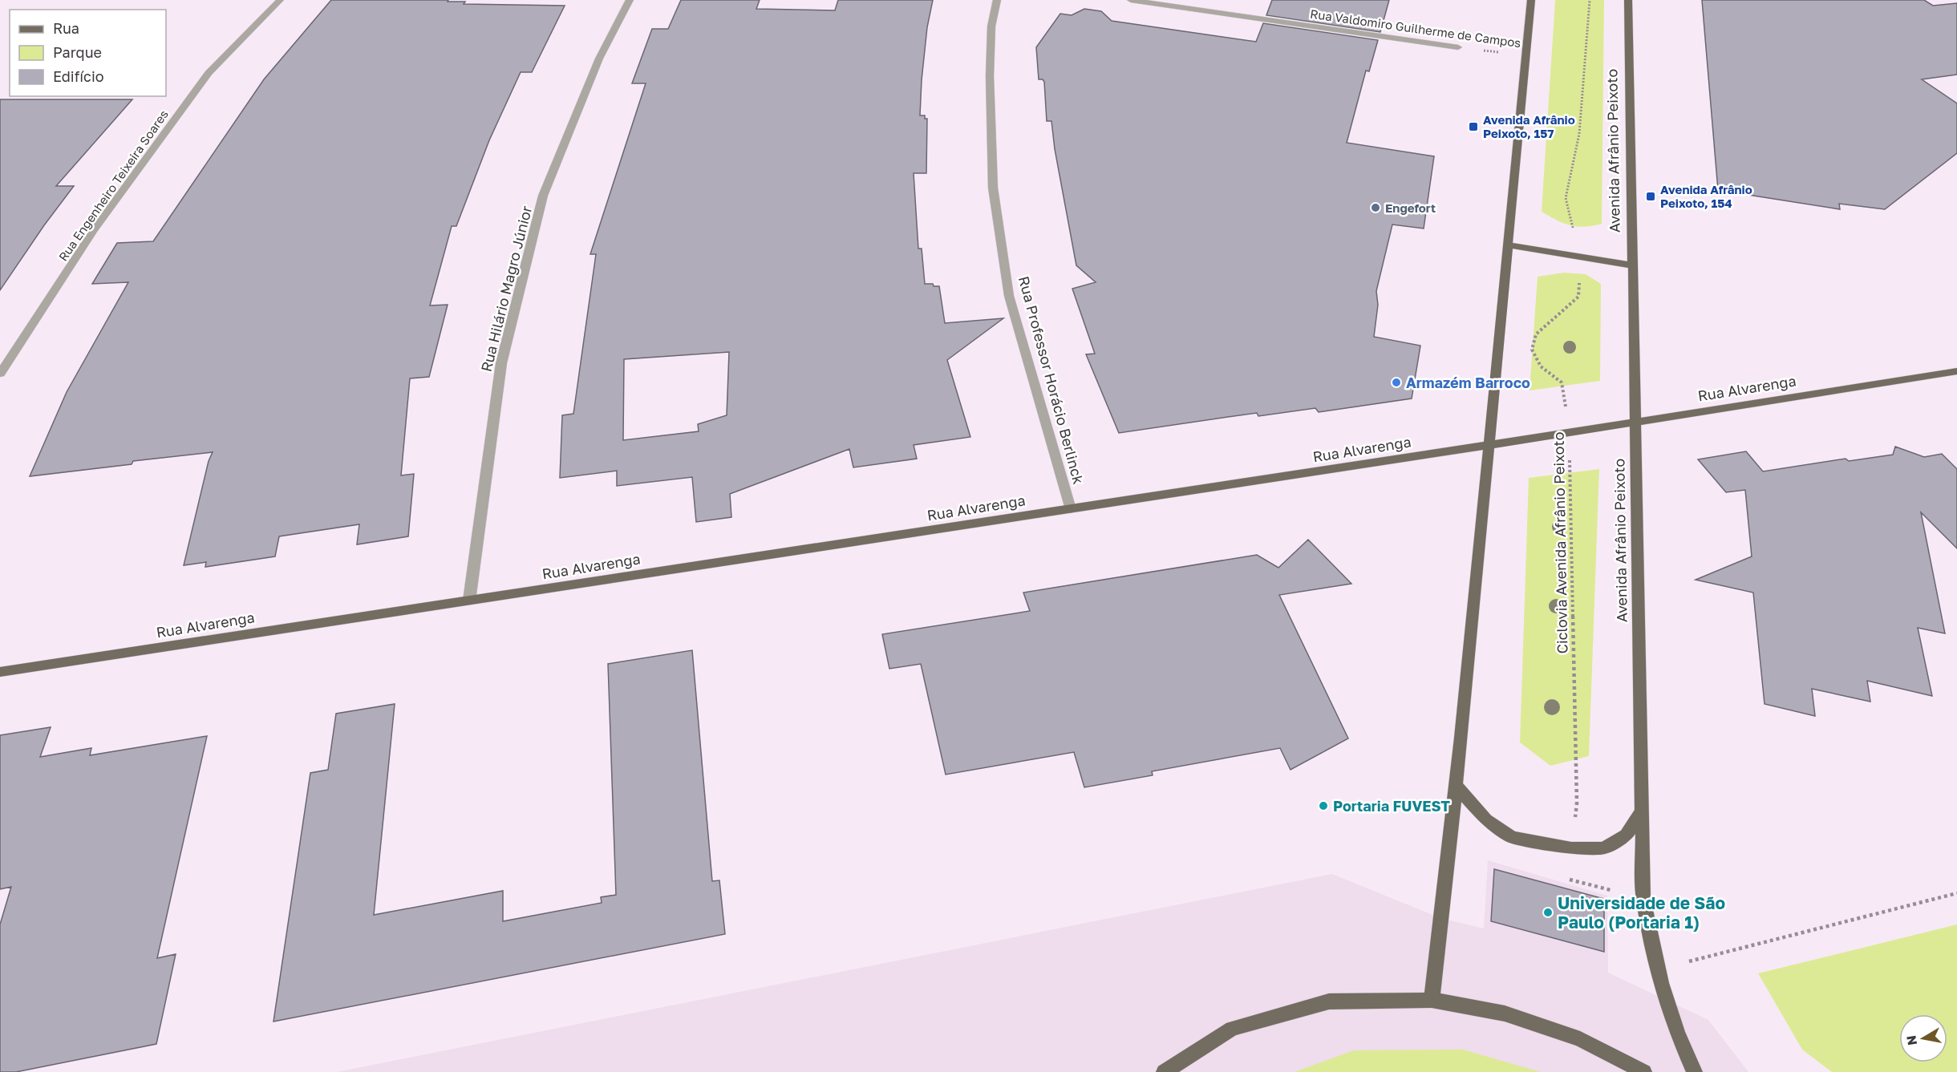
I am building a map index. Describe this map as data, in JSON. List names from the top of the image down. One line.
{"streets":{"main road":["Avenida Afrânio Peixoto","Rua Alvarenga"],"street":["Rua Valdomiro Guilherme de Campos","Rua Engenheiro Teixeira Soares","Rua Hilário Magro Júnior","Rua Professor Horácio Berlinck"],"path":["Ciclovia Avenida Afrânio Peixoto"]},"crossings":[["Avenida Afrânio Peixoto","Rua Alvarenga"],["Rua Hilário Magro Júnior","Rua Alvarenga"],["Rua Professor Horácio Berlinck","Rua Alvarenga"],["Rua Alvarenga","Ciclovia Avenida Afrânio Peixoto"]],"places":{"transit":["Avenida Afrânio Peixoto, 157","Avenida Afrânio Peixoto, 154"],"other":["Engefort","Armazém Barroco","Portaria FUVEST","Universidade de São Paulo (Portaria 1)"]},"legend":["Rua","Parque","Edifício"],"north":"left"}
